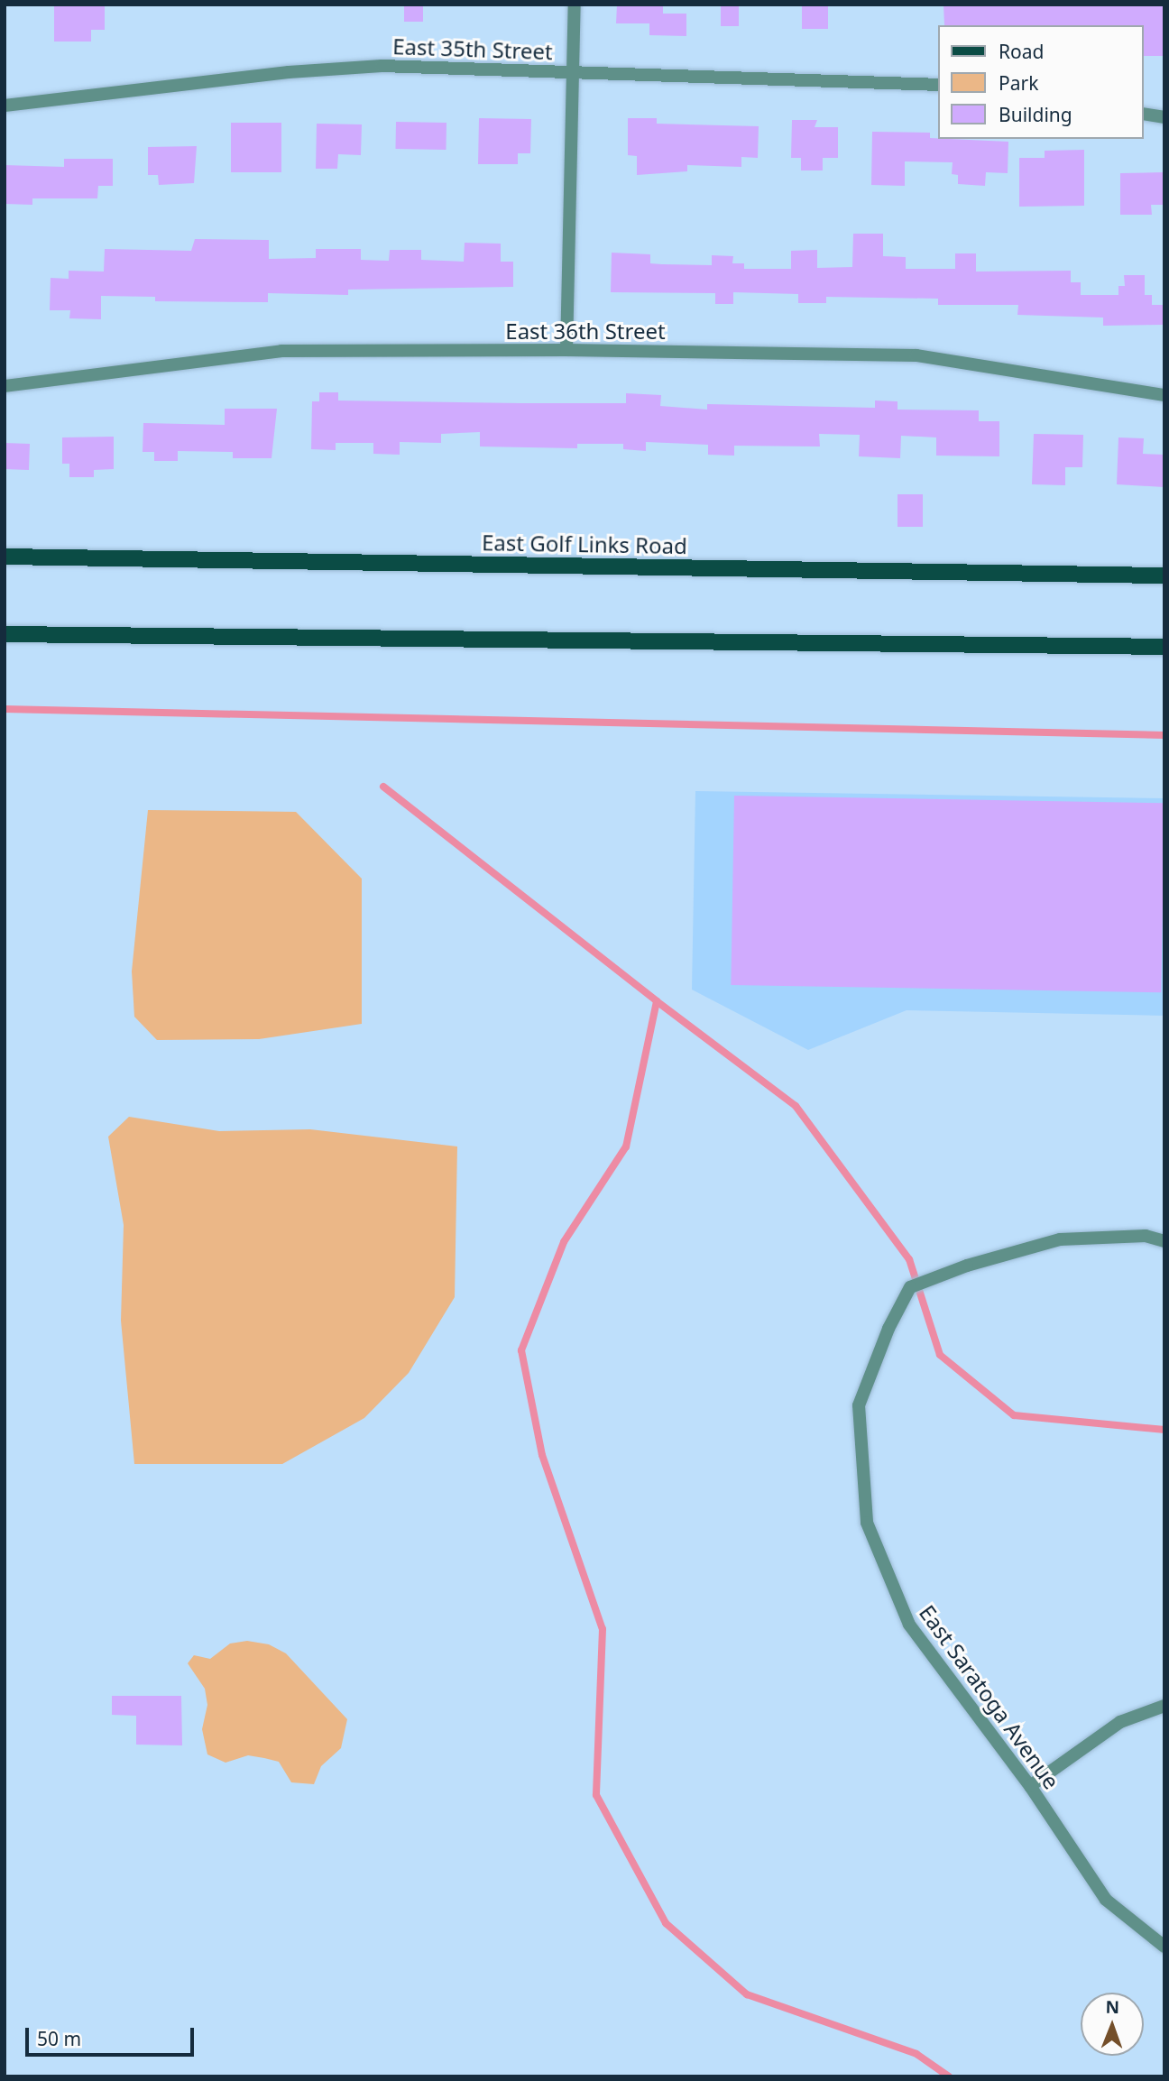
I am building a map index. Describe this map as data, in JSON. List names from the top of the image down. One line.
{"streets":{"main road":["East Golf Links Road"],"street":["East 35th Street","East 36th Street","East Saratoga Avenue"]},"legend":["Road","Park","Building"],"scale_bar":"50 m","north":"top"}
